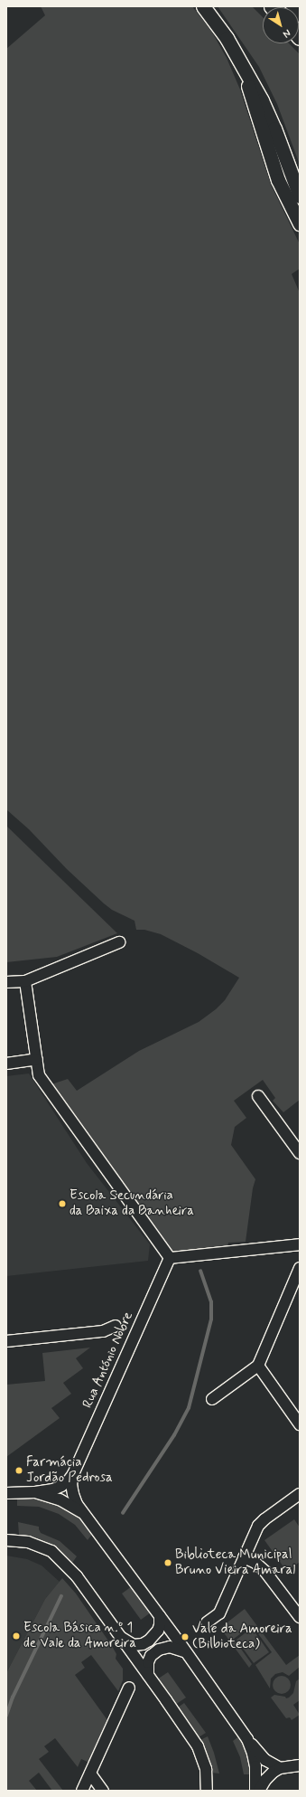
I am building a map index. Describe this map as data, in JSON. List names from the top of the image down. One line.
{"streets":{"street":["Rua António Nobre"]},"places":["Escola Secundária da Baixa da Banheira","Farmácia Jordão Pedrosa","Biblioteca Municipal Bruno Vieira Amaral","Escola Básica n.º 1 de Vale da Amoreira","Vale da Amoreira (Bilbioteca)"],"north":"bottom right"}
